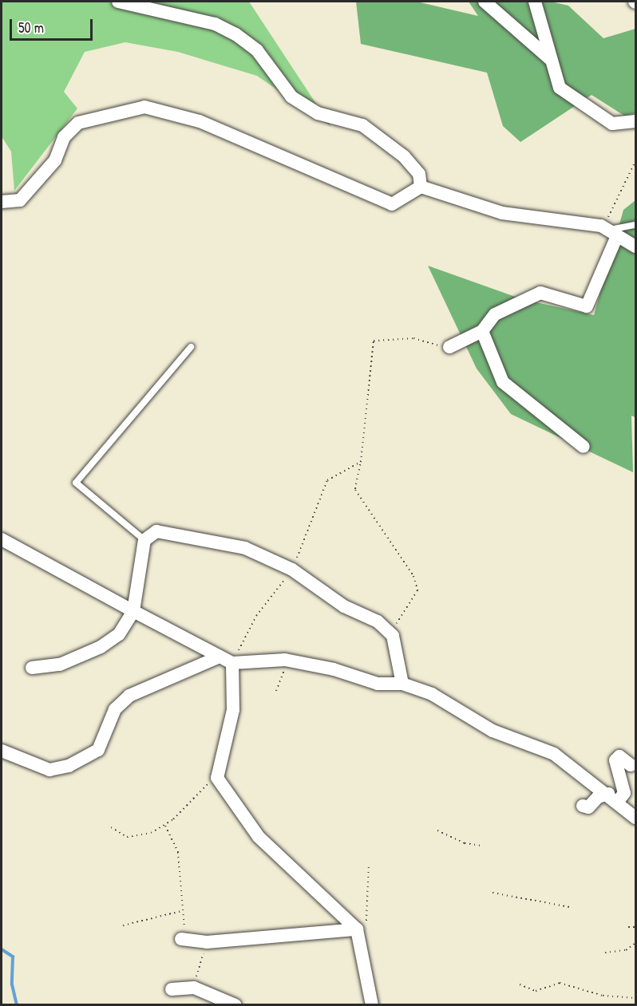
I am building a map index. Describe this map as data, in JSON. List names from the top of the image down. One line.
{"scale_bar":"50 m"}
